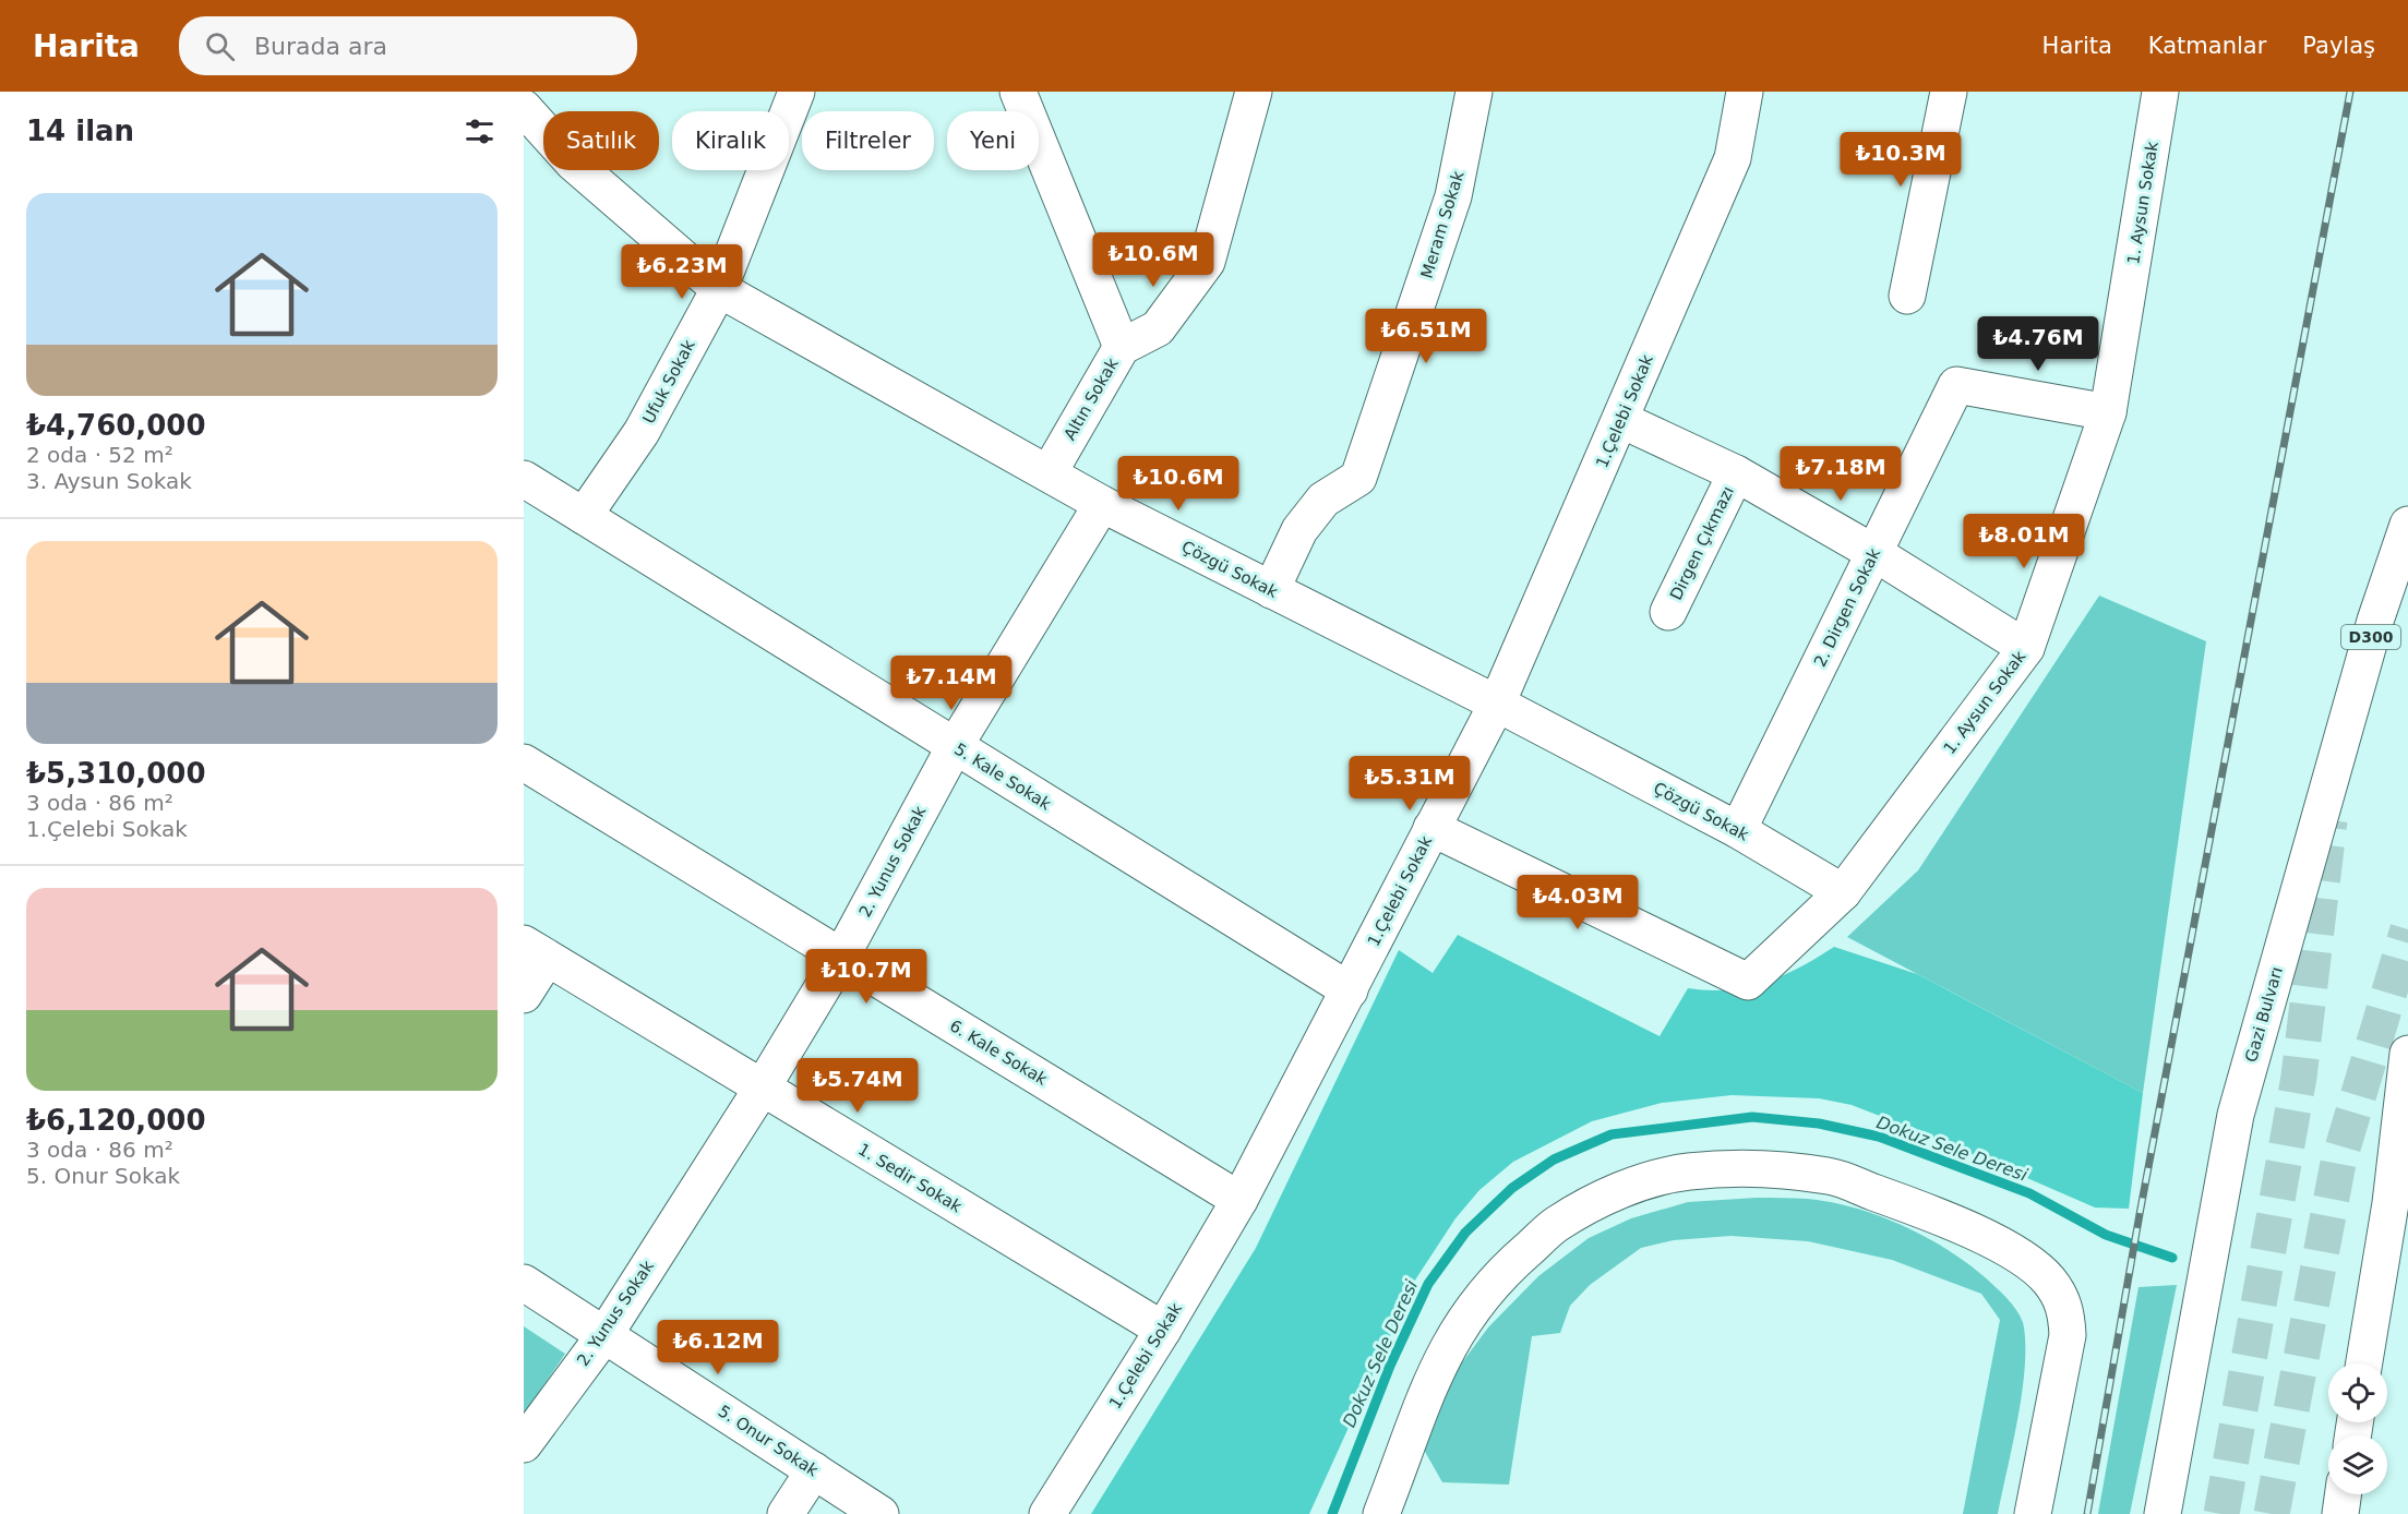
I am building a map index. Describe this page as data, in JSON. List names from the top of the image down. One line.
{"streets":{"main road":["1. Aysun Sokak","Meram Sokak","Ufuk Sokak","Altın Sokak","1.Çelebi Sokak","Dirgen Çıkmazı","Çözgü Sokak","2. Dirgen Sokak","D300","5. Kale Sokak","2. Yunus Sokak","Gazi Bulvarı","6. Kale Sokak","1. Sedir Sokak","5. Onur Sokak"]},"crossings":[["1. Aysun Sokak","1.Çelebi Sokak"],["1. Aysun Sokak","Çözgü Sokak"],["1. Aysun Sokak","2. Dirgen Sokak"],["Meram Sokak","Çözgü Sokak"],["Ufuk Sokak","Çözgü Sokak"],["Ufuk Sokak","5. Kale Sokak"],["Altın Sokak","Çözgü Sokak"],["1.Çelebi Sokak","Çözgü Sokak"],["1.Çelebi Sokak","5. Kale Sokak"],["1.Çelebi Sokak","6. Kale Sokak"],["1.Çelebi Sokak","1. Sedir Sokak"],["Çözgü Sokak","2. Dirgen Sokak"],["Çözgü Sokak","2. Yunus Sokak"],["5. Kale Sokak","2. Yunus Sokak"],["2. Yunus Sokak","6. Kale Sokak"],["2. Yunus Sokak","1. Sedir Sokak"],["2. Yunus Sokak","5. Onur Sokak"]],"water":["Dokuz Sele Deresi"],"page":{"header":"Harita","search":"Burada ara","nav":["Harita","Katmanlar","Paylaş"],"heading":"14 ilan","chip":["Satılık","Kiralık","Filtreler","Yeni"],"price":["₺10.3M","₺10.6M","₺6.23M","₺6.51M","₺4.76M","₺7.18M","₺10.6M","₺8.01M","₺7.14M","₺5.31M","₺4.03M","₺10.7M","₺5.74M","₺6.12M"],"list":[{"name":"₺4,760,000","note":"2 oda · 52 m² · 3. Aysun Sokak"},{"name":"₺5,310,000","note":"3 oda · 86 m² · 1.Çelebi Sokak"},{"name":"₺6,120,000","note":"3 oda · 86 m² · 5. Onur Sokak"}]}}
